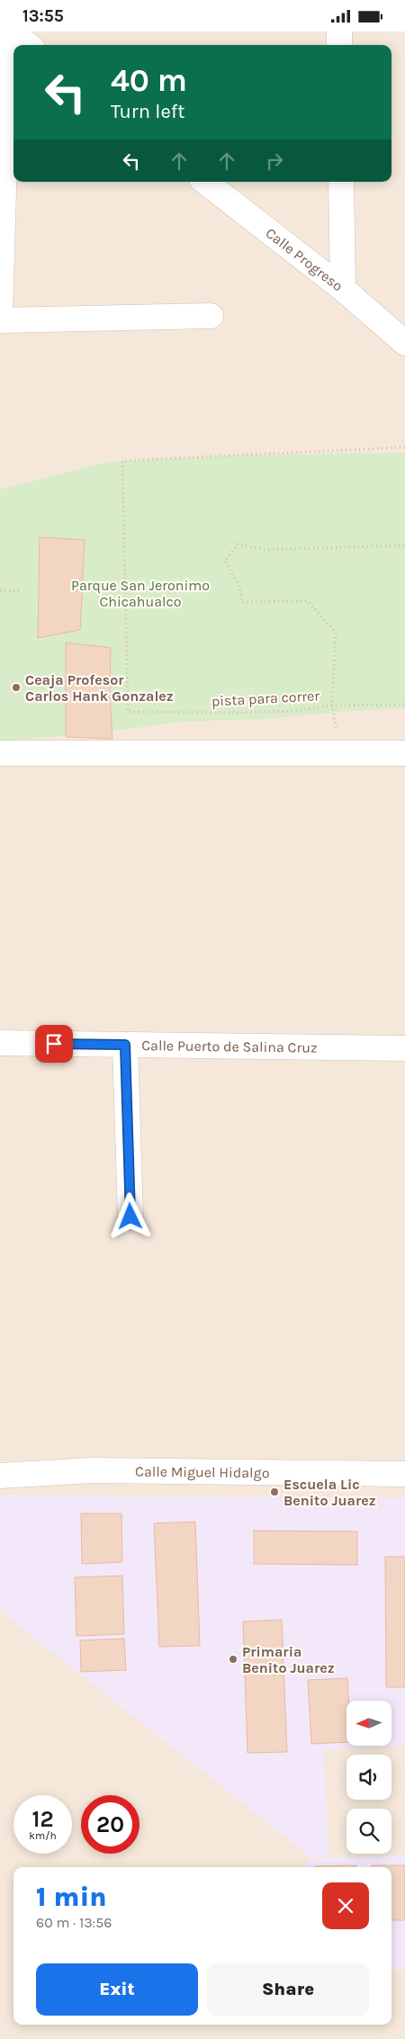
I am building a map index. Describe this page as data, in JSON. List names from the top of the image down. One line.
{"streets":{"street":["Calle Progreso","Calle Puerto de Salina Cruz","Calle Miguel Hidalgo"],"path":["pista para correr"]},"parks":["Parque San Jeronimo Chicahualco"],"places":["Ceaja Profesor Carlos Hank Gonzalez","Escuela Lic Benito Juarez","Primaria Benito Juarez"],"north":"left","page":{"status":"13:55","turn":["40 m","Turn left"],"speed":"12 km/h","limit":"20","heading":["1 min","60 m · 13:56"],"buttons":["Exit","Share"]}}
